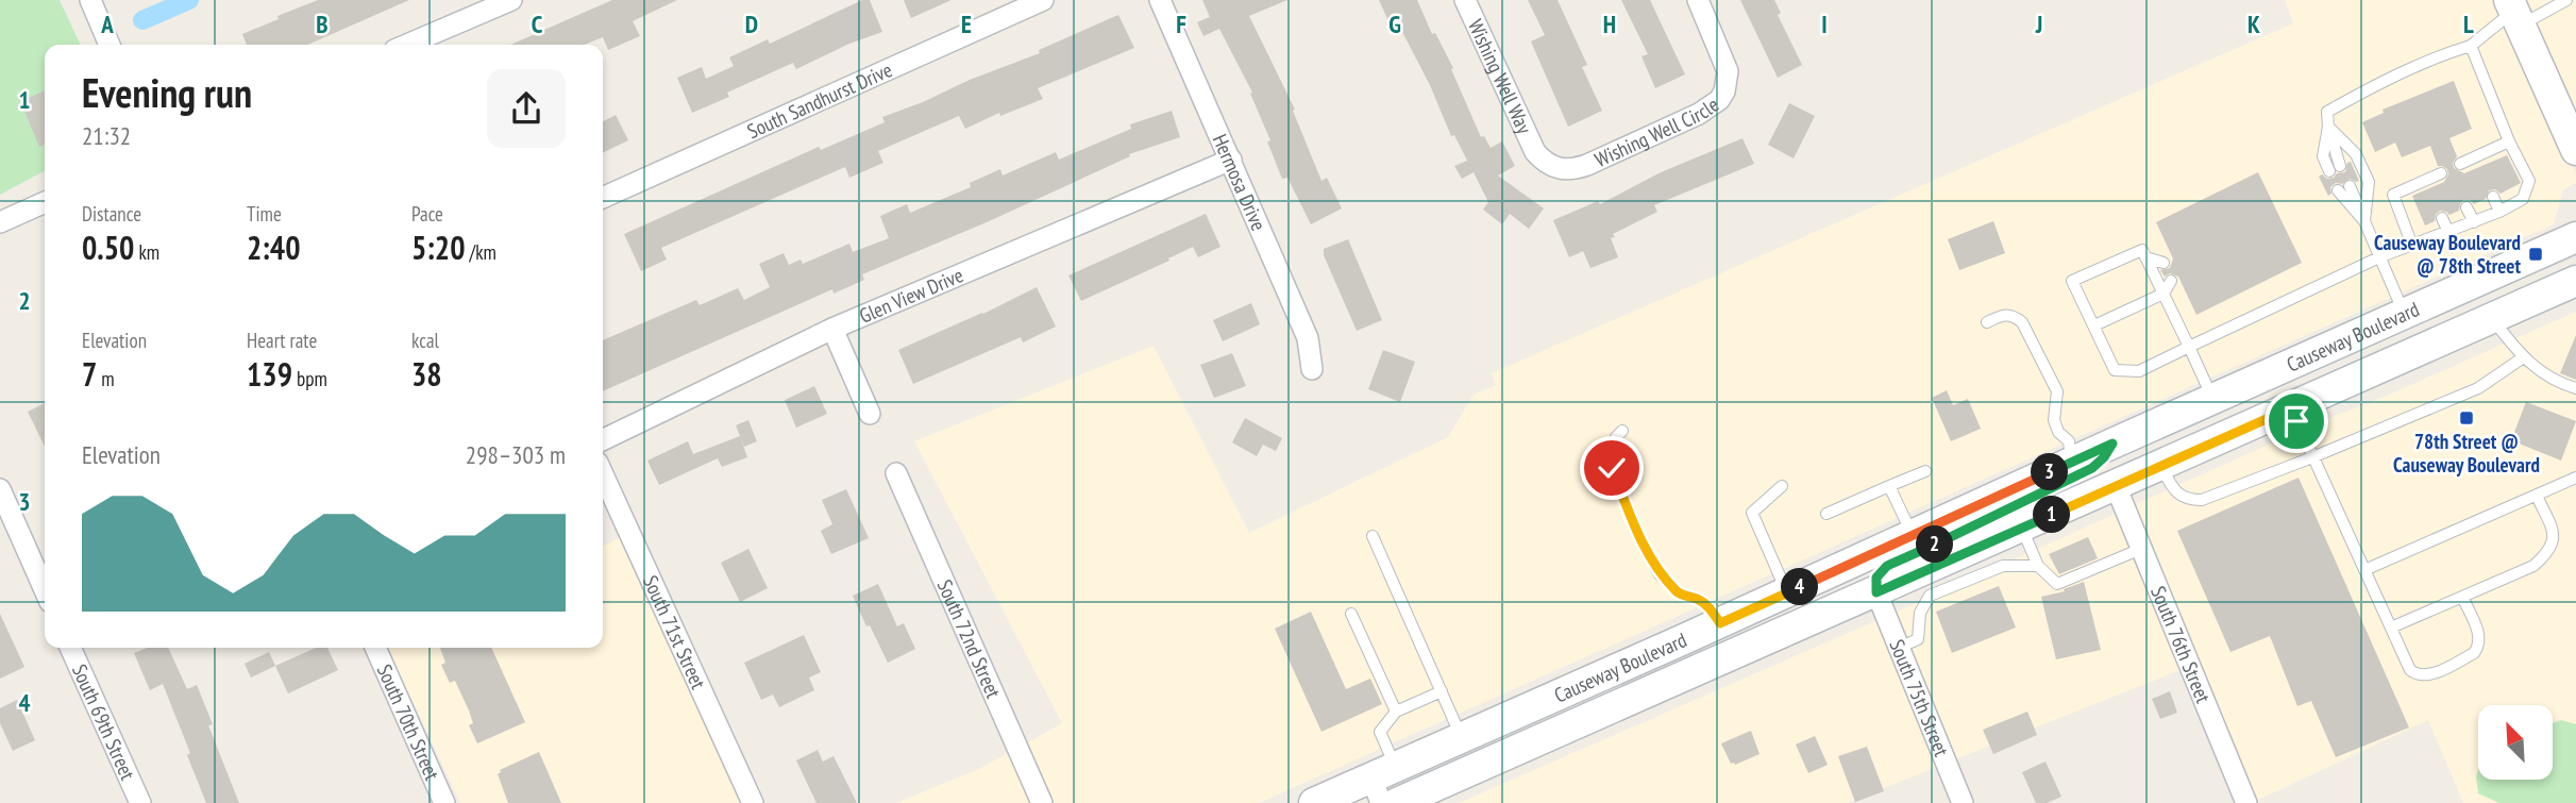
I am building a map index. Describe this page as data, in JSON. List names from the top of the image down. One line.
{"streets":{"main road":["Causeway Boulevard"],"street":["Wishing Well Way","South Sandhurst Drive","Wishing Well Circle","Hermosa Drive","Glen View Drive","South 71st Street","South 72nd Street","South 76th Street","South 75th Street","South 69th Street","South 70th Street"]},"crossings":[["Wishing Well Way","Wishing Well Circle"],["Hermosa Drive","Glen View Drive"],["Causeway Boulevard","South 76th Street"],["Causeway Boulevard","South 75th Street"]],"places":{"transit":["Causeway Boulevard @ 78th Street","78th Street @ Causeway Boulevard"]},"north":"top left","page":{"heading":["Evening run","21:32"],"stats":[["Distance","0.50 km"],["Time","2:40"],["Pace","5:20 /km"],["Elevation","7 m"],["Heart rate","139 bpm"],["kcal","38"]],"chart":["Elevation","298–303 m"],"pins":["3","1","2","4"]},"grid":{"columns":["A","B","C","D","E","F","G","H","I","J","K","L"],"rows":["1","2","3","4"]}}
